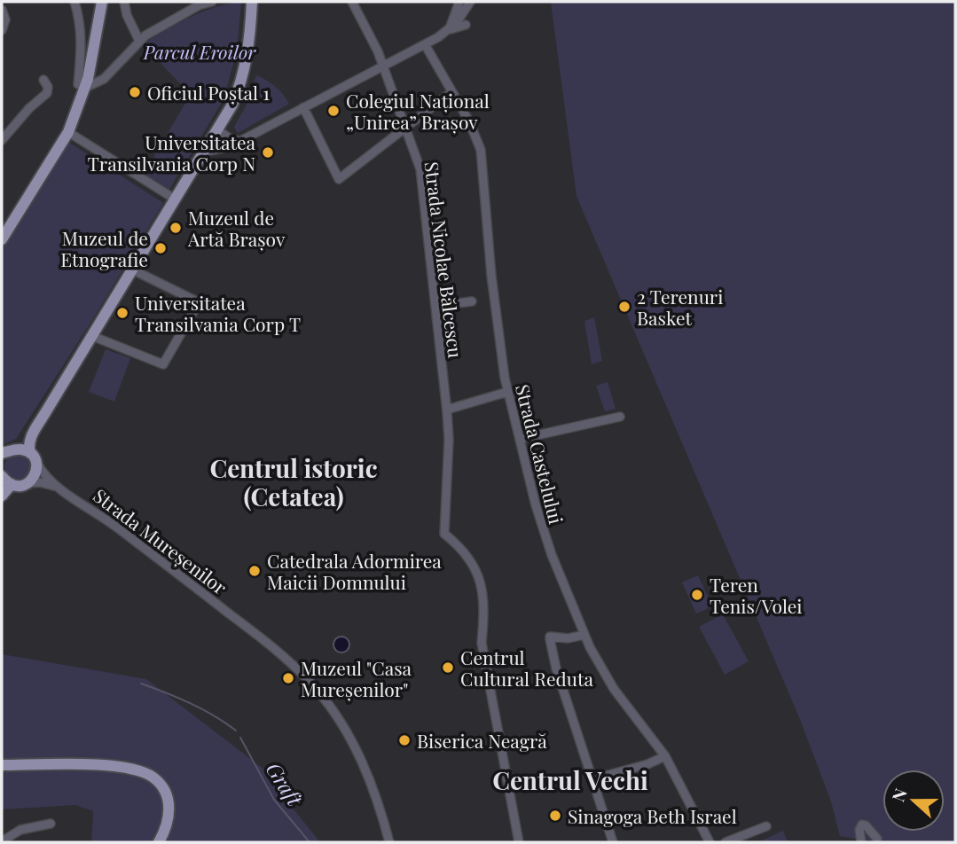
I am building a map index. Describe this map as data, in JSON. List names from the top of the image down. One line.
{"streets":{"street":["Strada Nicolae Bălcescu","Strada Castelului","Strada Mureșenilor"]},"districts":["Centrul istoric (Cetatea)","Centrul Vechi"],"water":["Graft"],"parks":["Parcul Eroilor"],"places":["Oficiul Poștal 1","Colegiul Național „Unirea” Brașov","Universitatea Transilvania Corp N","Muzeul de Artă Brașov","Muzeul de Etnografie","2 Terenuri Basket","Universitatea Transilvania Corp T","Catedrala Adormirea Maicii Domnului","Teren Tenis/Volei","Centrul Cultural Reduta","Muzeul \"Casa Mureșenilor\"","Biserica Neagră","Sinagoga Beth Israel"],"north":"left"}
